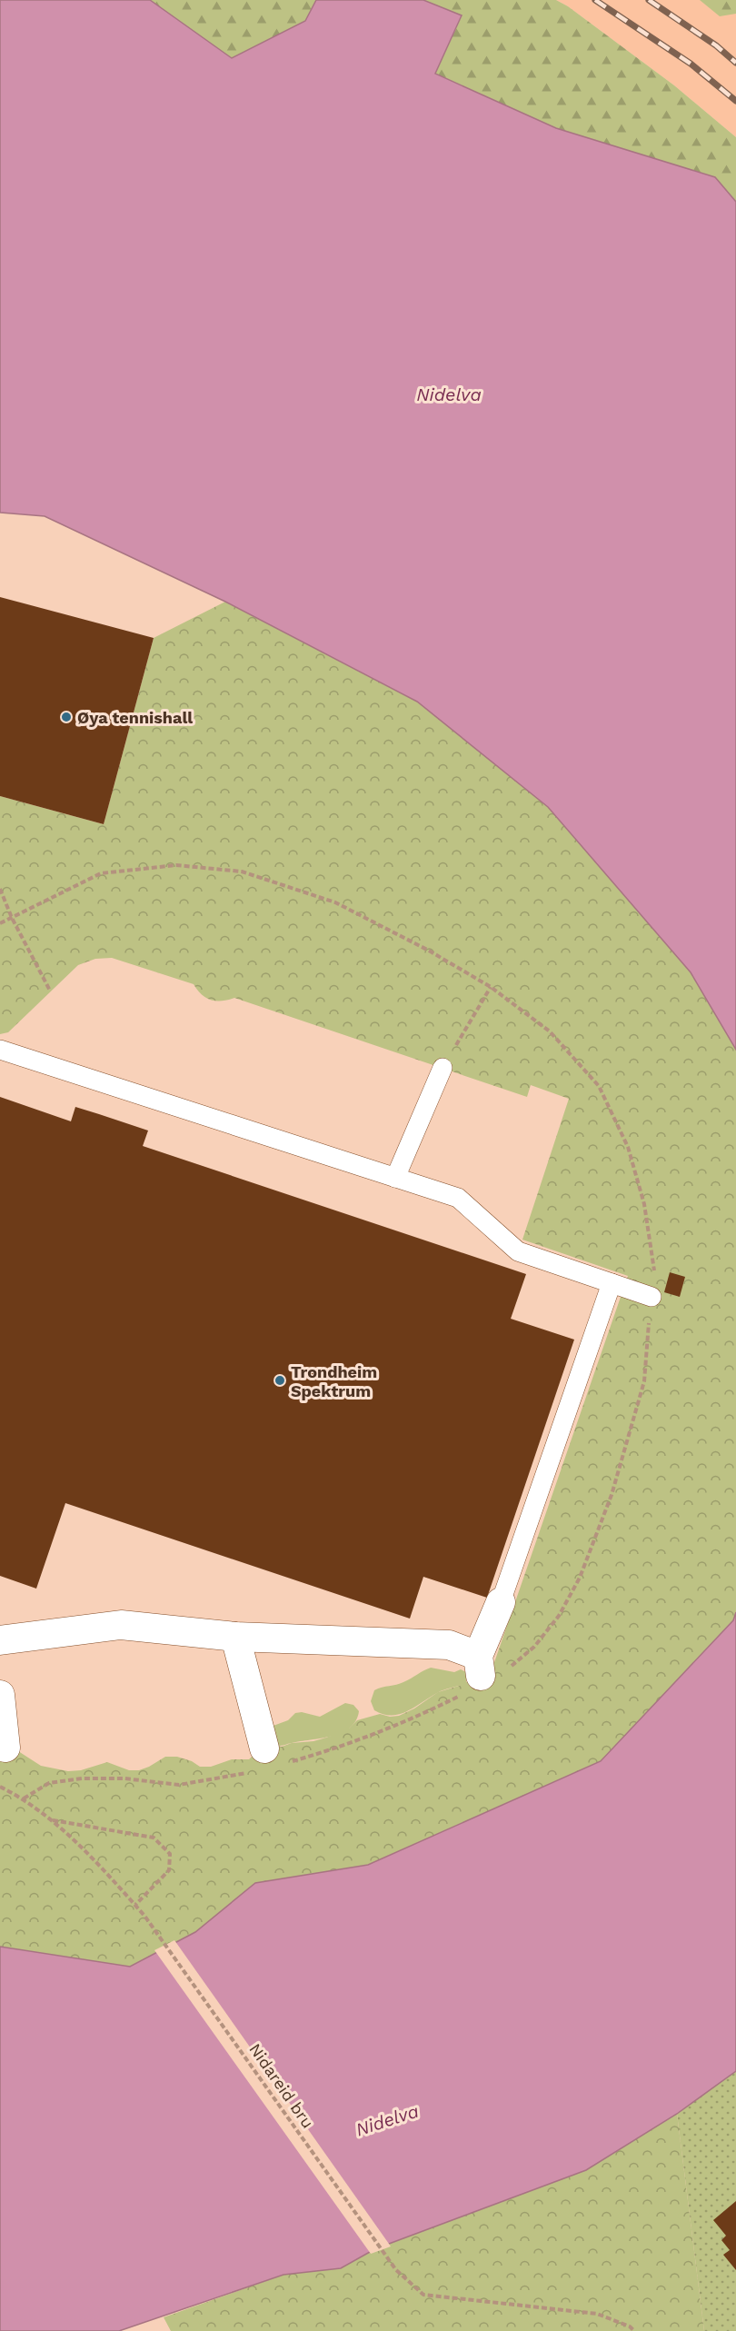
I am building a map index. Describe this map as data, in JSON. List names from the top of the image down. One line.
{"streets":{"path":["Nidareid bru"]},"water":["Nidelva"],"places":["Øya tennishall","Trondheim Spektrum"]}
